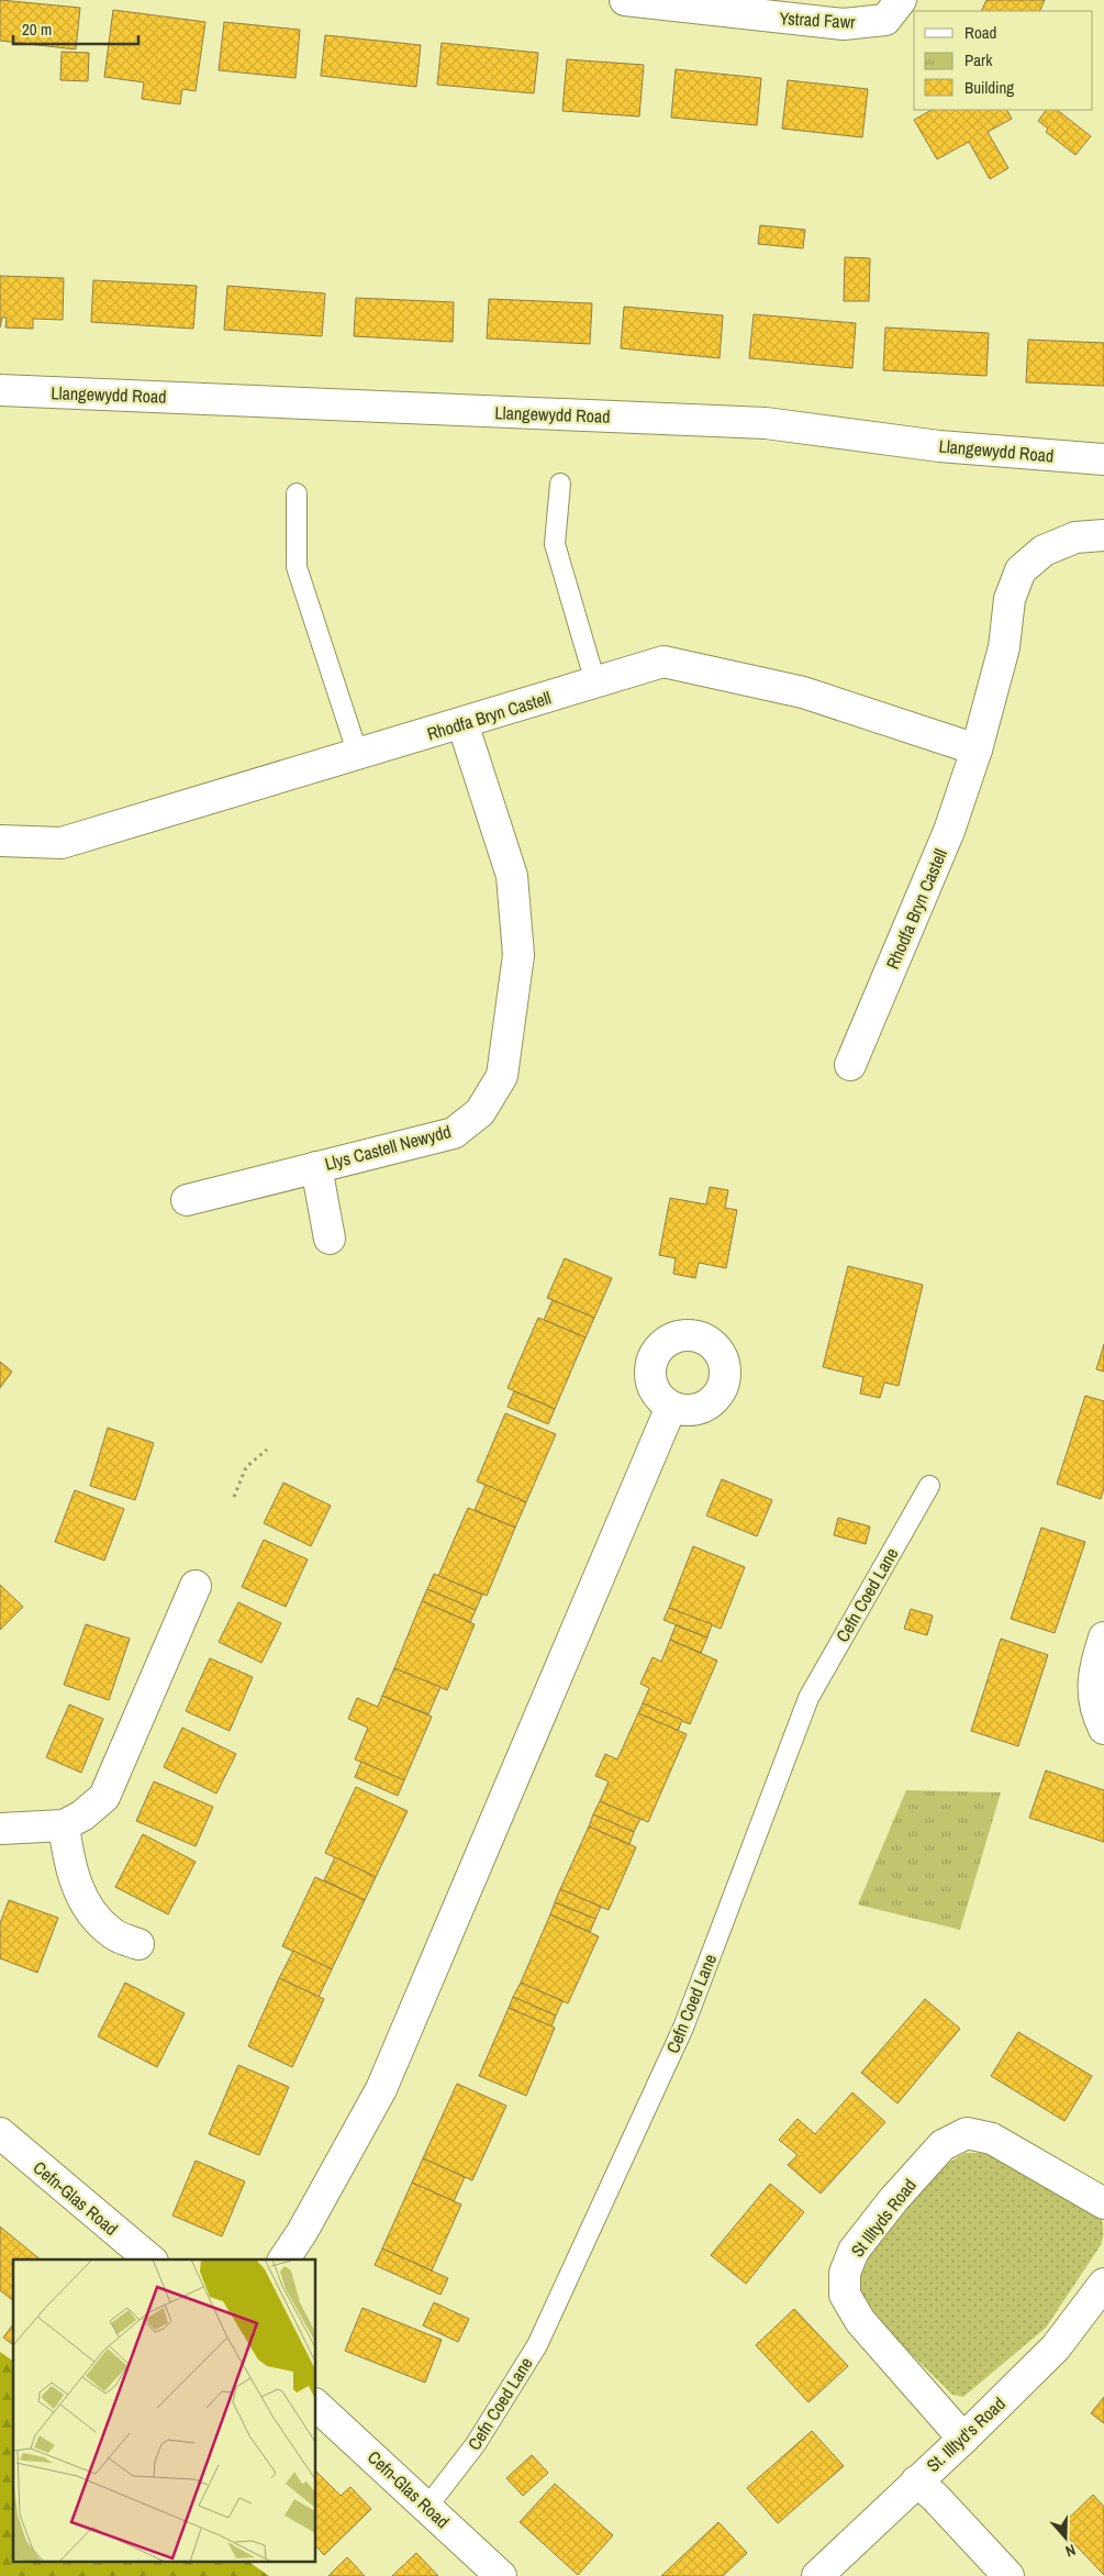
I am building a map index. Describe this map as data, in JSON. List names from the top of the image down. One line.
{"streets":{"street":["Ystrad Fawr","Llangewydd Road","Rhodfa Bryn Castell","Llys Castell Newydd","Cefn-Glas Road","St Illtyds Road","St. Illtyd's Road"],"lane":["Cefn Coed Lane"]},"crossings":[["Rhodfa Bryn Castell","Llys Castell Newydd"],["Cefn Coed Lane","Cefn-Glas Road"],["St Illtyds Road","St. Illtyd's Road"]],"legend":["Road","Park","Building"],"scale_bar":"20 m","north":"bottom"}
